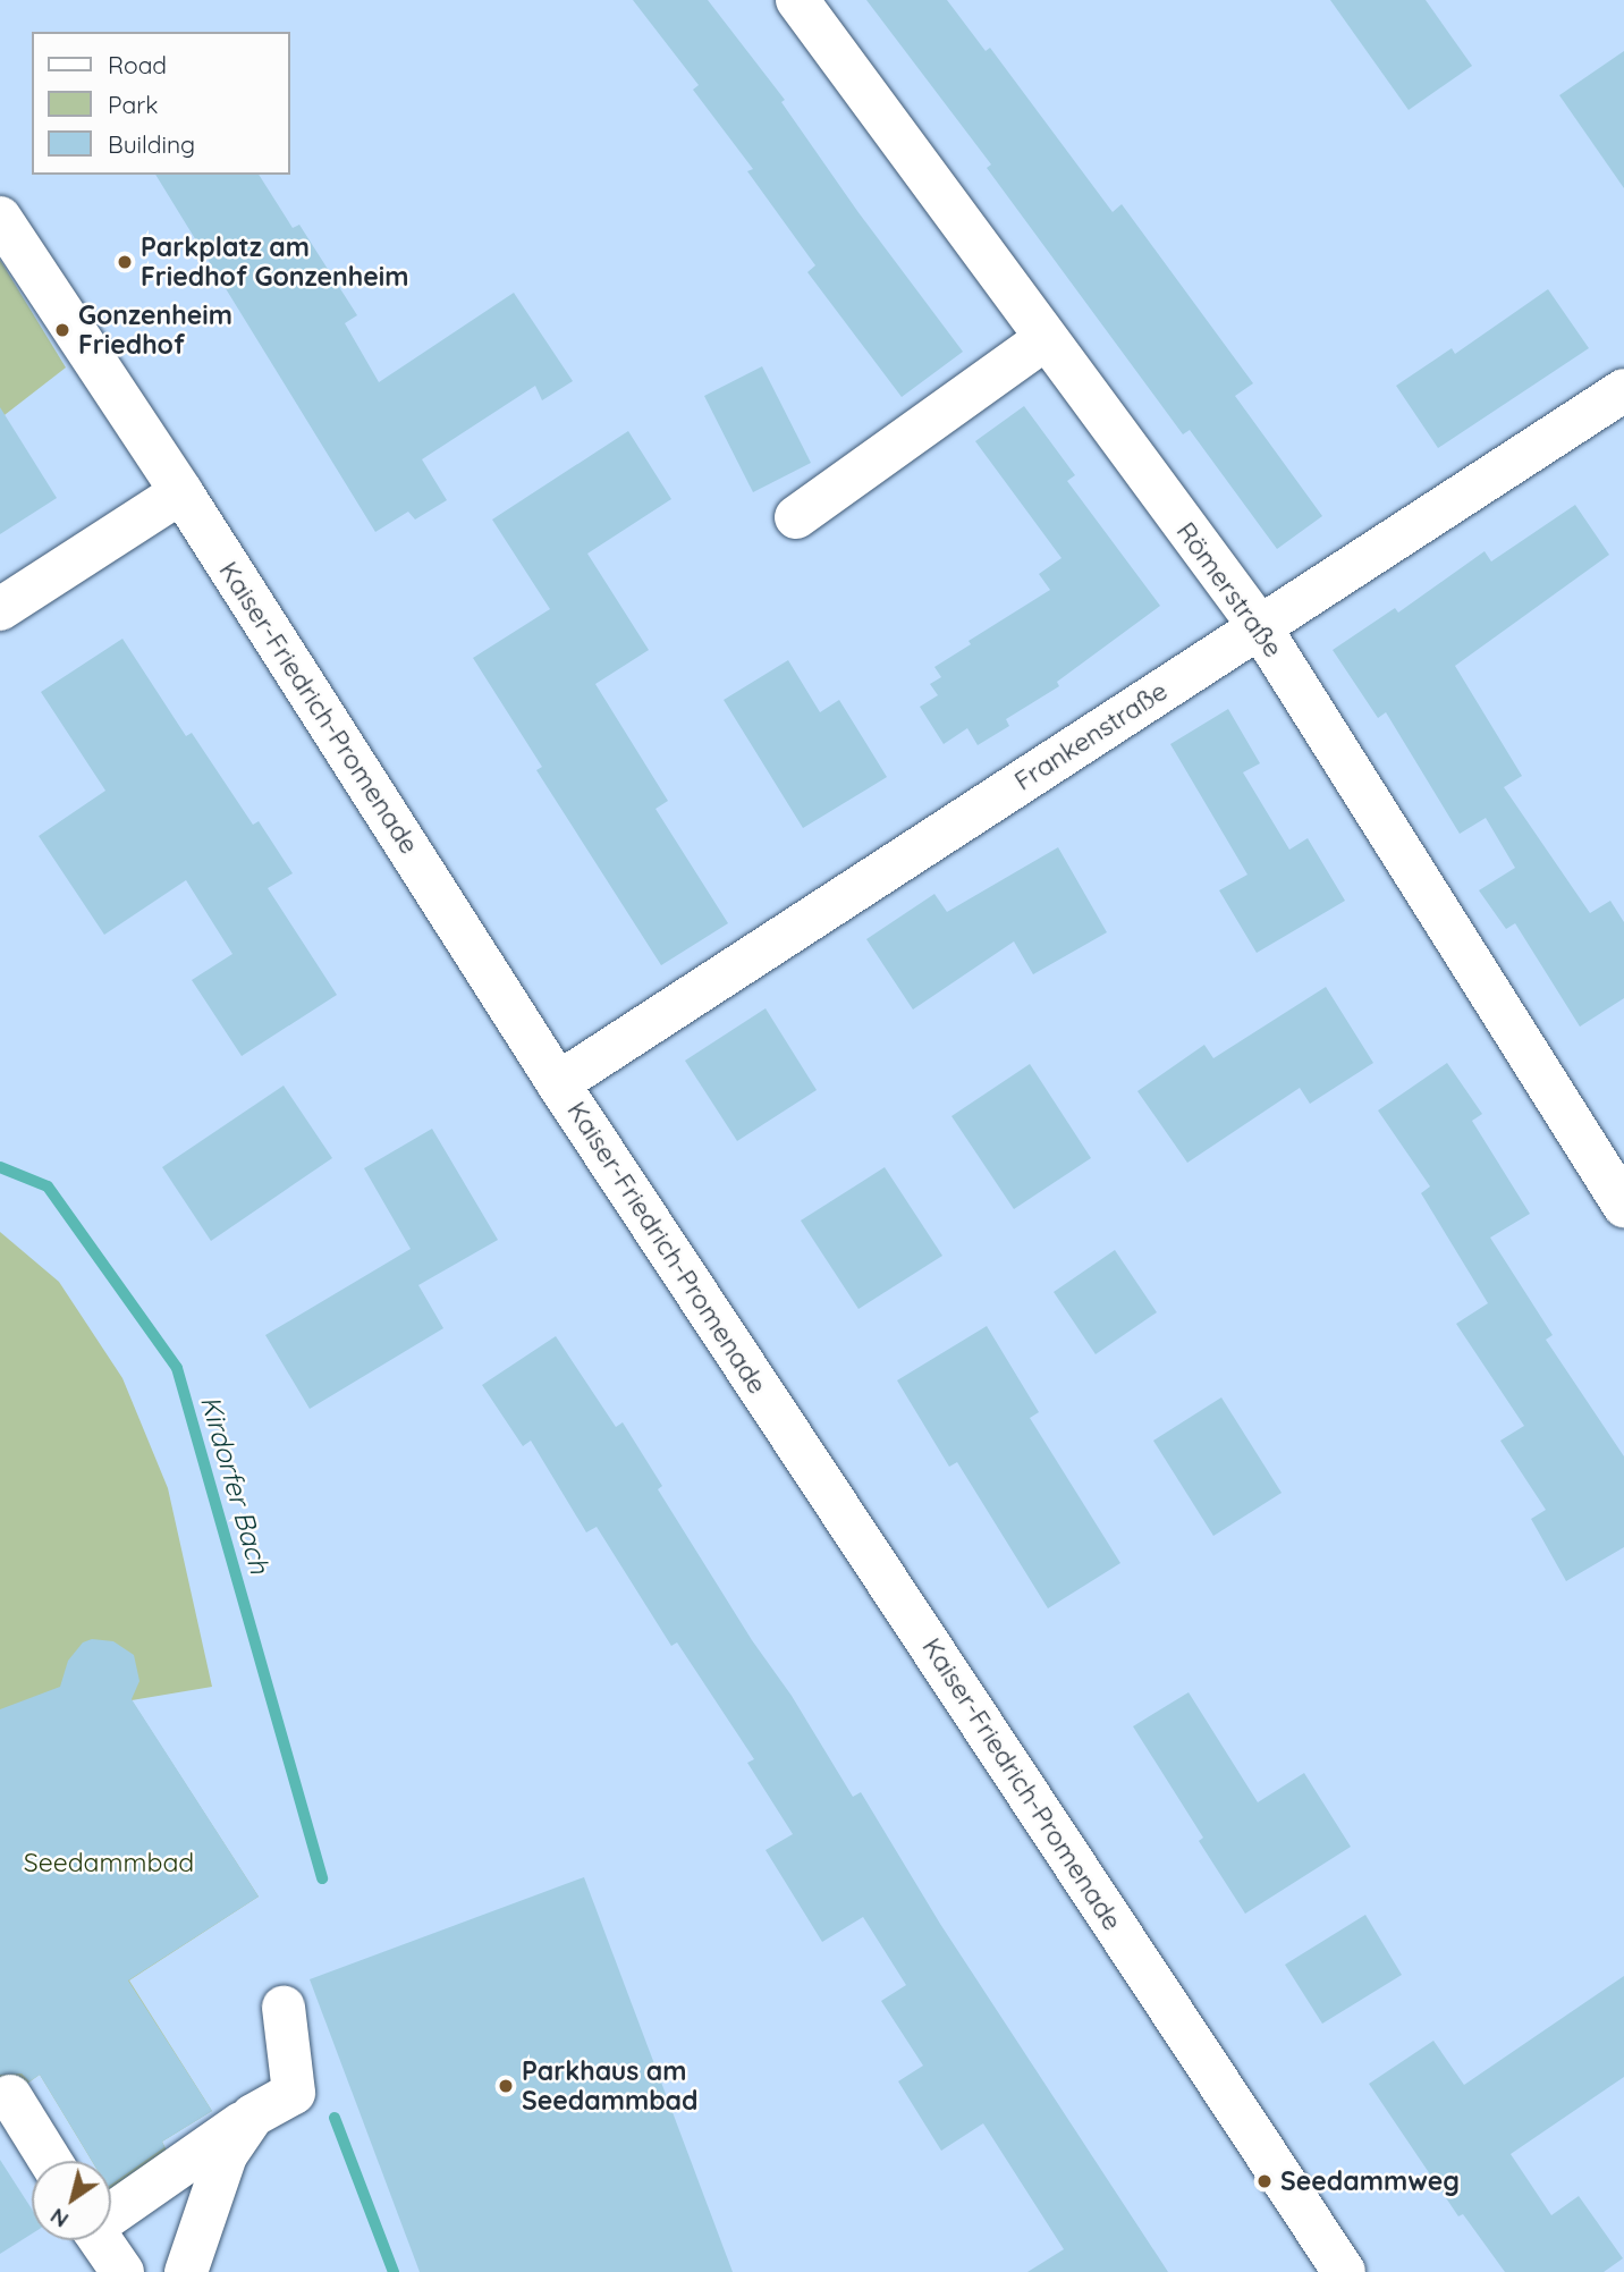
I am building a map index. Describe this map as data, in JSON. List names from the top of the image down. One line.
{"streets":{"street":["Römerstraße","Kaiser-Friedrich-Promenade","Frankenstraße"]},"crossings":[["Römerstraße","Frankenstraße"],["Kaiser-Friedrich-Promenade","Frankenstraße"]],"water":["Kirdorfer Bach"],"parks":["Seedammbad"],"places":["Parkplatz am Friedhof Gonzenheim","Gonzenheim Friedhof","Parkhaus am Seedammbad","Seedammweg"],"legend":["Road","Park","Building"],"north":"bottom left"}
